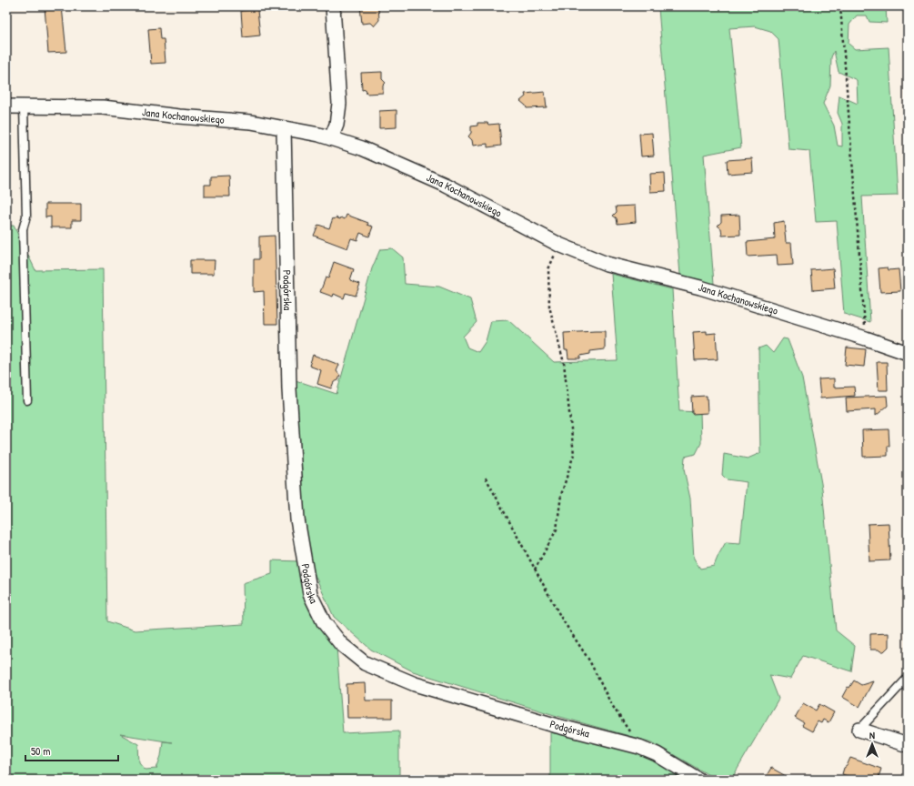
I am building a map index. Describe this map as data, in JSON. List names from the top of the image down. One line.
{"streets":{"street":["Jana Kochanowskiego","Podgórska"]},"crossings":[["Jana Kochanowskiego","Podgórska"]],"scale_bar":"50 m","north":"top"}
